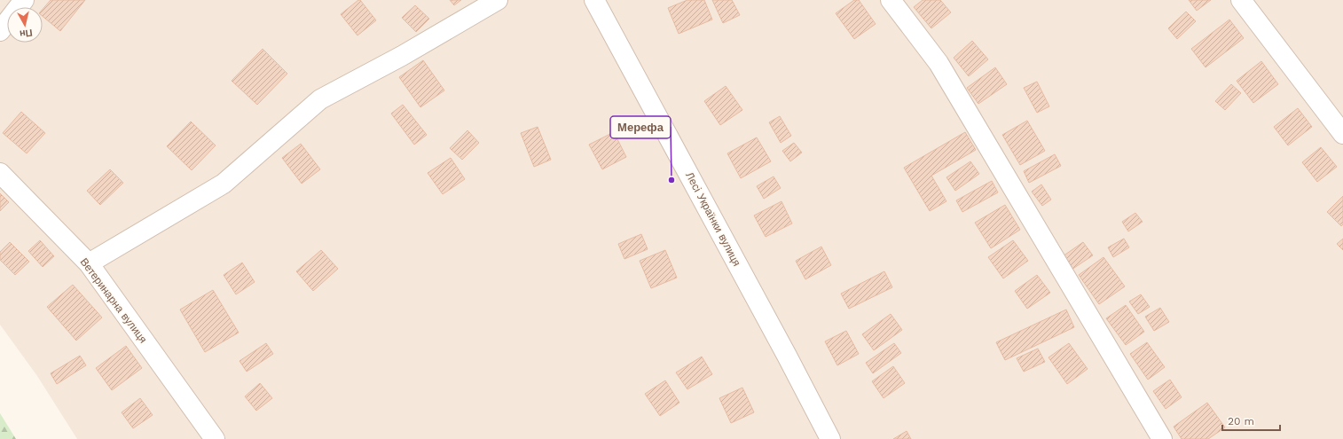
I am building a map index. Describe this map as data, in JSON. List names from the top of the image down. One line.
{"streets":{"street":["Лесі Українки вулиця","Ветеринарна вулиця"]},"places":["Мерефа"],"scale_bar":"20 m","north":"bottom"}
